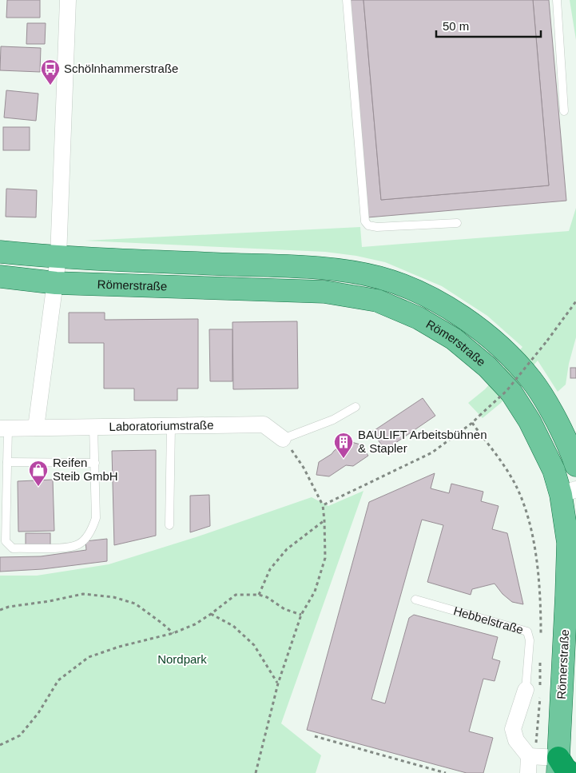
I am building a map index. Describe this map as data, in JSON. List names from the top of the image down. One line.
{"streets":{"main road":["Römerstraße"],"street":["Laboratoriumstraße","Hebbelstraße"]},"parks":["Nordpark"],"places":{"bus stop":["Schölnhammerstraße"],"building":["BAULIFT Arbeitsbühnen & Stapler"],"shop":["Reifen Steib GmbH"]},"scale_bar":"50 m"}
